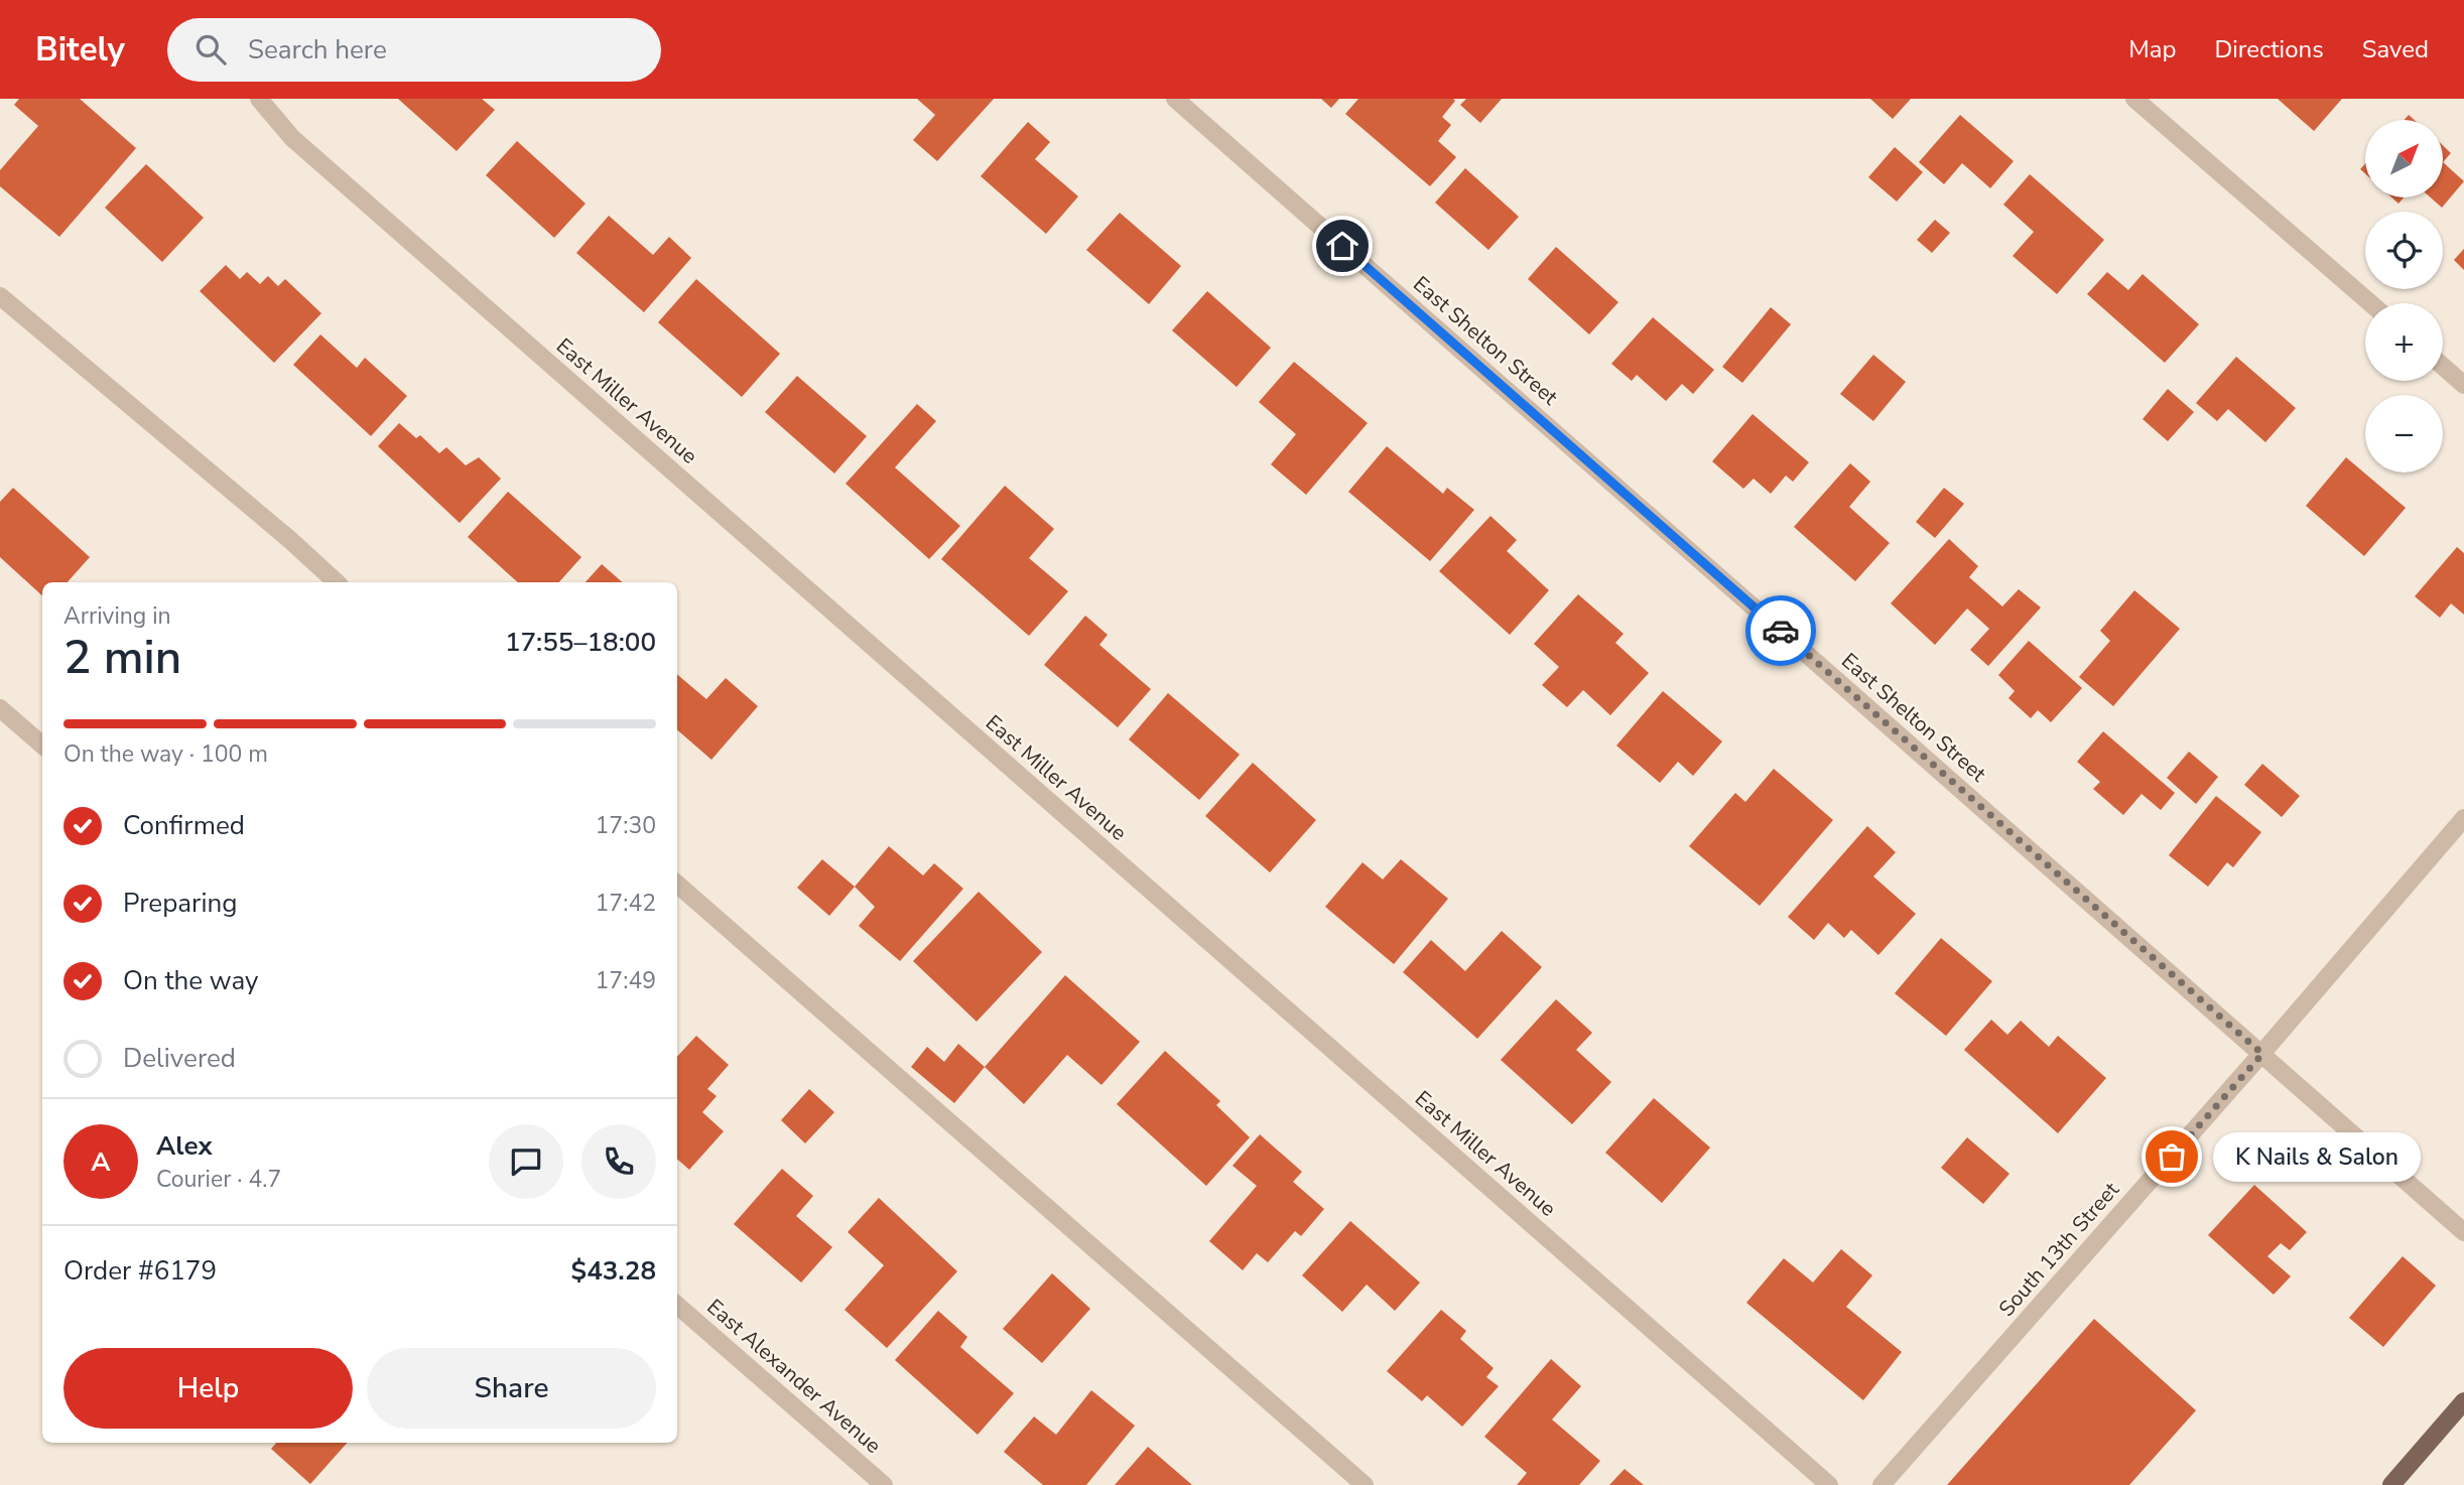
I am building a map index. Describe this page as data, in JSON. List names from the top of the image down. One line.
{"streets":{"street":["East Shelton Street","East Miller Avenue","South 13th Street","East Alexander Avenue"]},"crossings":[["East Shelton Street","South 13th Street"]],"places":["K Nails & Salon"],"north":"top right","page":{"header":"Bitely","search":"Search here","nav":["Map","Directions","Saved"],"map_buttons":["+","−"],"heading":["2 min","Arriving in","17:55–18:00"],"panel":["Alex","Courier · 4.7","Order #6179","$43.28"],"bar":"On the way · 100 m","list":[["Confirmed","17:30"],["Preparing","17:42"],["On the way","17:49"],"Delivered"],"round":"A","bubble":"K Nails & Salon","buttons":["Help","Share"]}}
